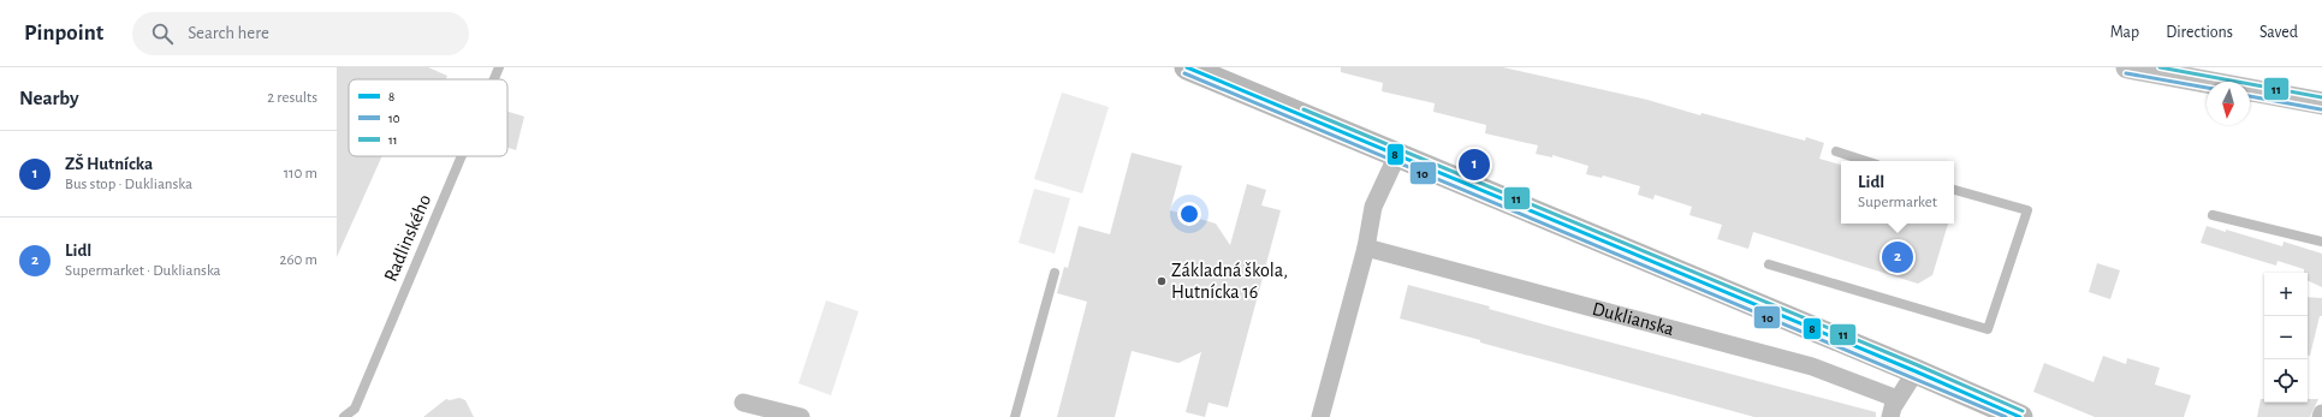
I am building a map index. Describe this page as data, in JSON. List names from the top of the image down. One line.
{"streets":{"street":["Duklianska"],"lane":["Radlinského"]},"places":["Základná škola, Hutnícka 16"],"lines":["transit line 8","transit line 11","transit line 10"],"legend":["8","10","11"],"north":"bottom","page":{"header":"Pinpoint","search":"Search here","nav":["Map","Directions","Saved"],"heading":["Nearby","2 results"],"list":[{"mark":"1","name":"ZŠ Hutnícka","note":"Bus stop · Duklianska","value":"110 m"},{"mark":"2","name":"Lidl","note":"Supermarket · Duklianska","value":"260 m"}],"pins":["1","2"],"popup":["Lidl","Supermarket"],"map_buttons":["+","−"]}}
